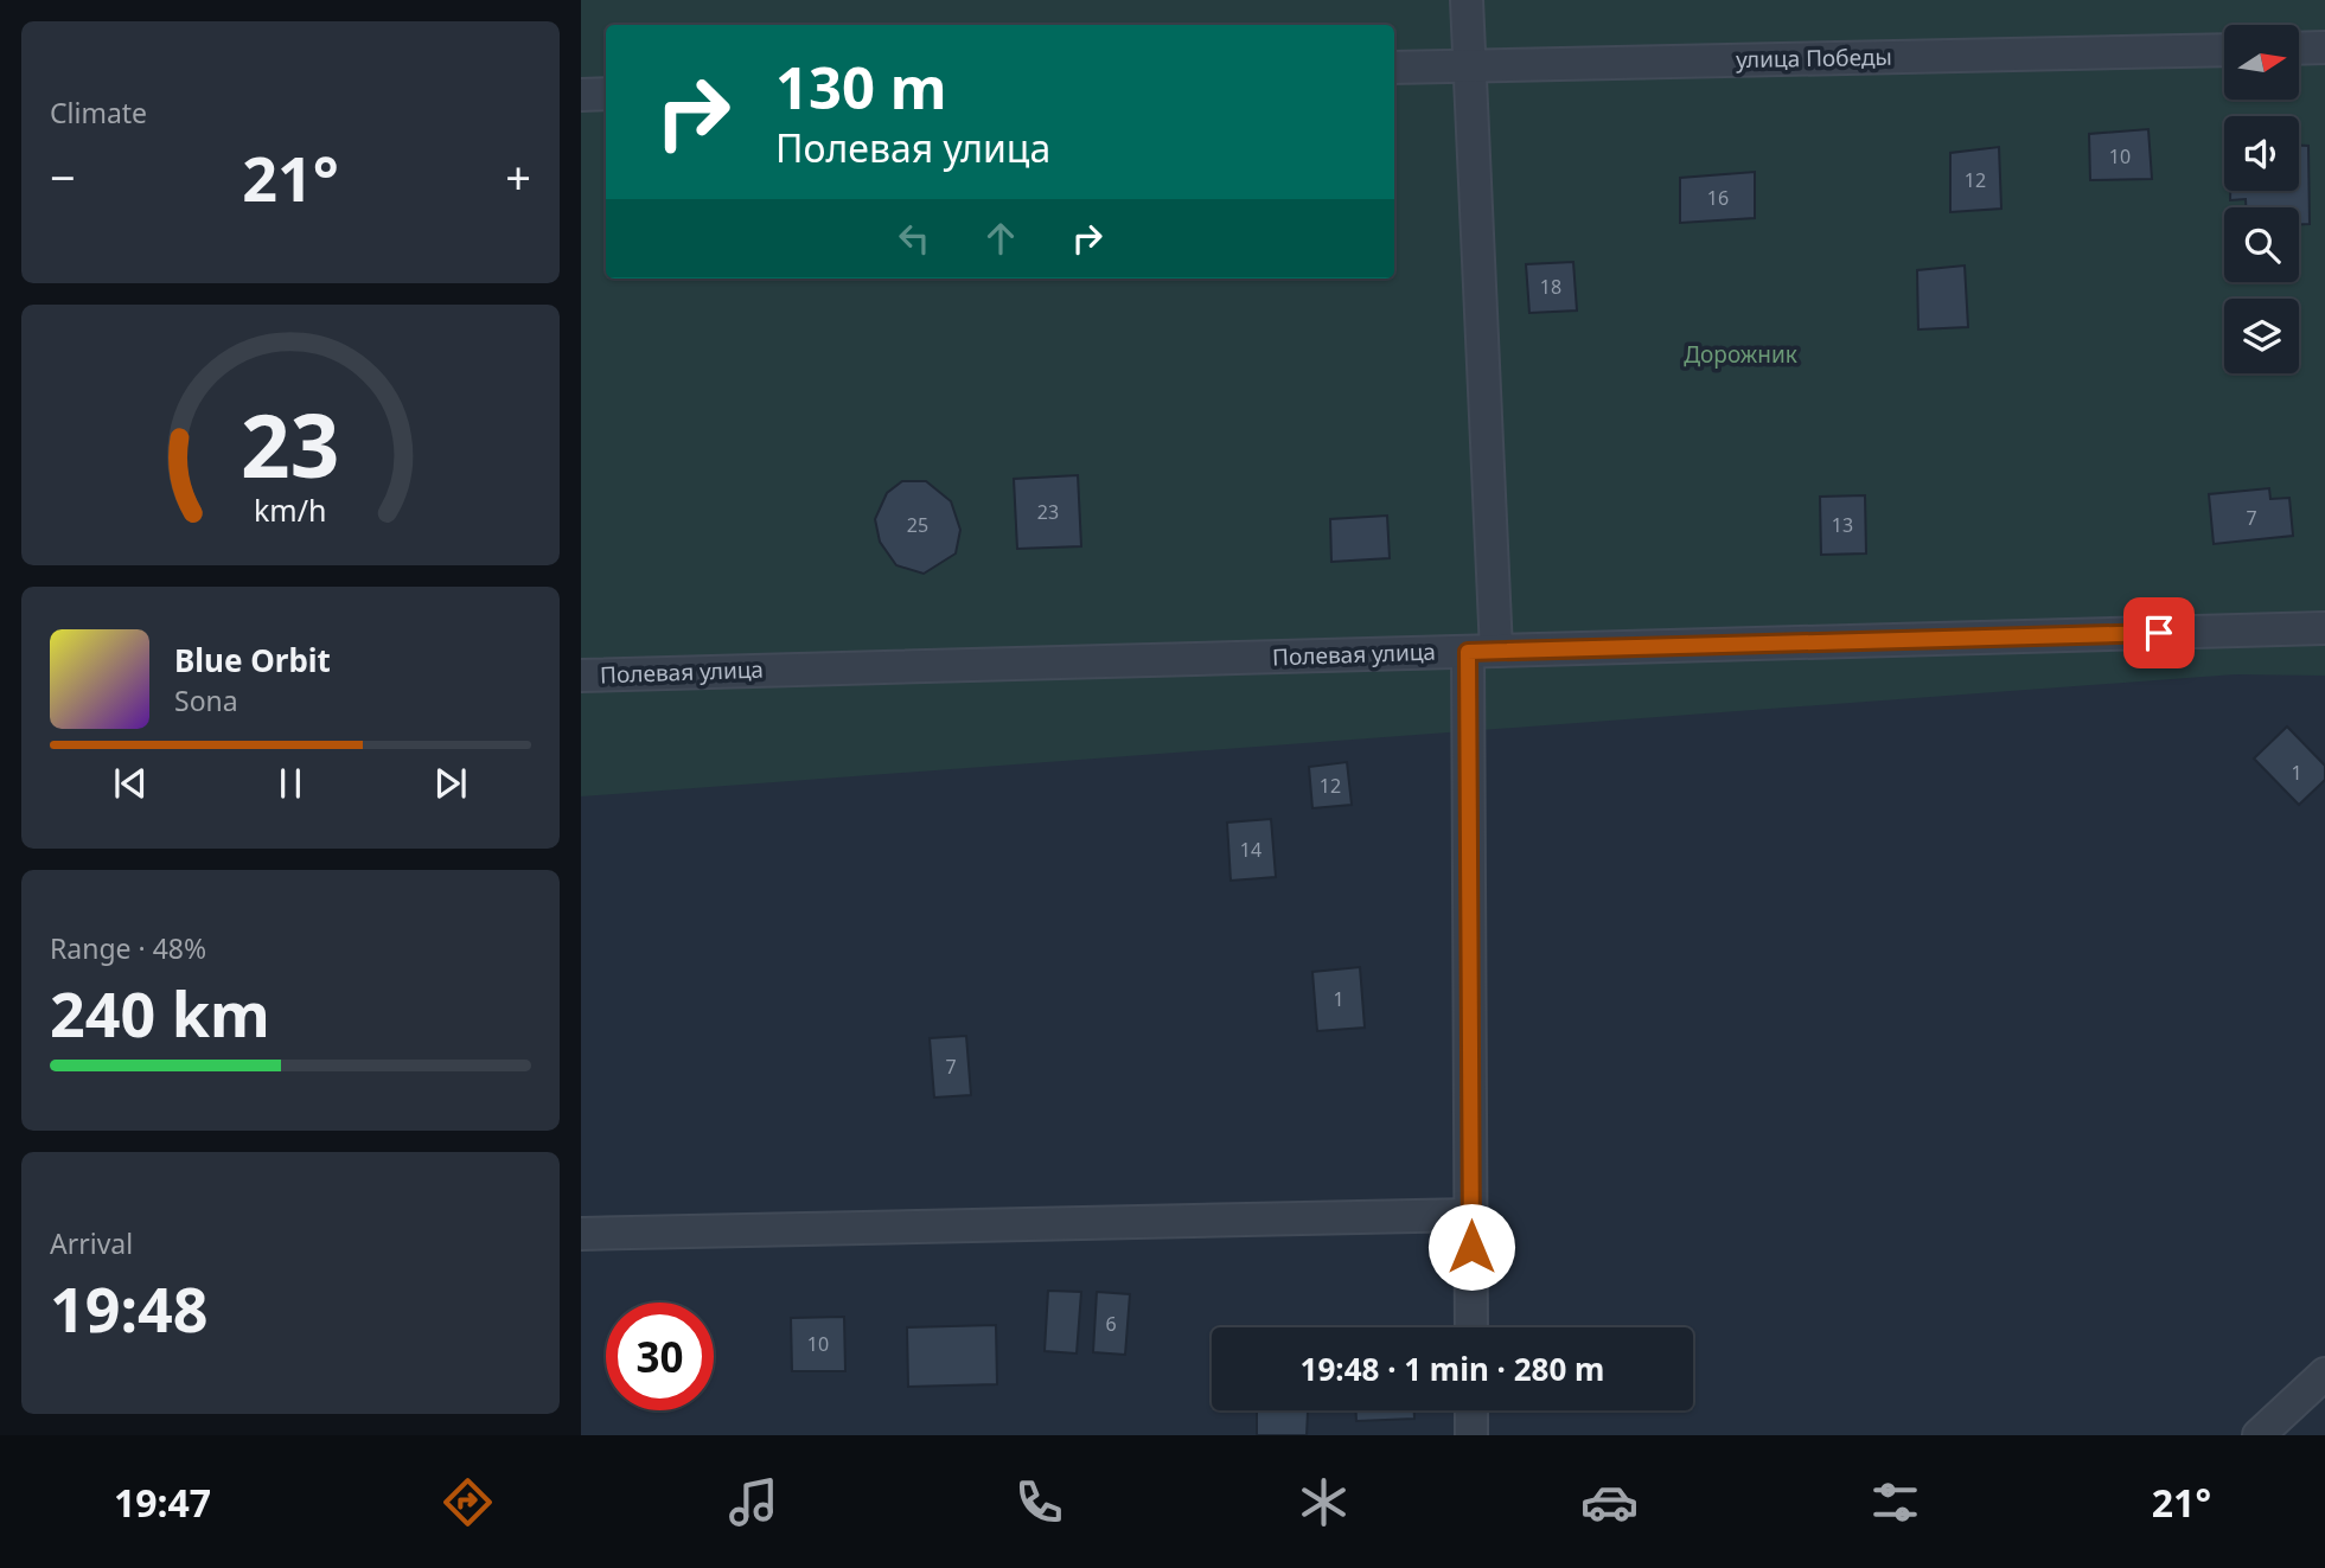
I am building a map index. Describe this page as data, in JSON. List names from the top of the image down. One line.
{"streets":{"street":["улица Победы","Полевая улица"]},"parks":["Дорожник"],"house_numbers":["10","12","16","18","23","7","25","13","1","12","14","1","7","6","10"],"north":"right","page":{"tile":["Climate",["Range · 48%","240 km"],["Arrival","19:48"]],"turn":["130 m","Полевая улица"],"heat":["−","21°","+"],"song":["Blue Orbit","Sona"],"limit":"30","trip":"19:48 · 1 min · 280 m","tabs":["19:47","21°"],"gauge":["23","km/h"]}}
